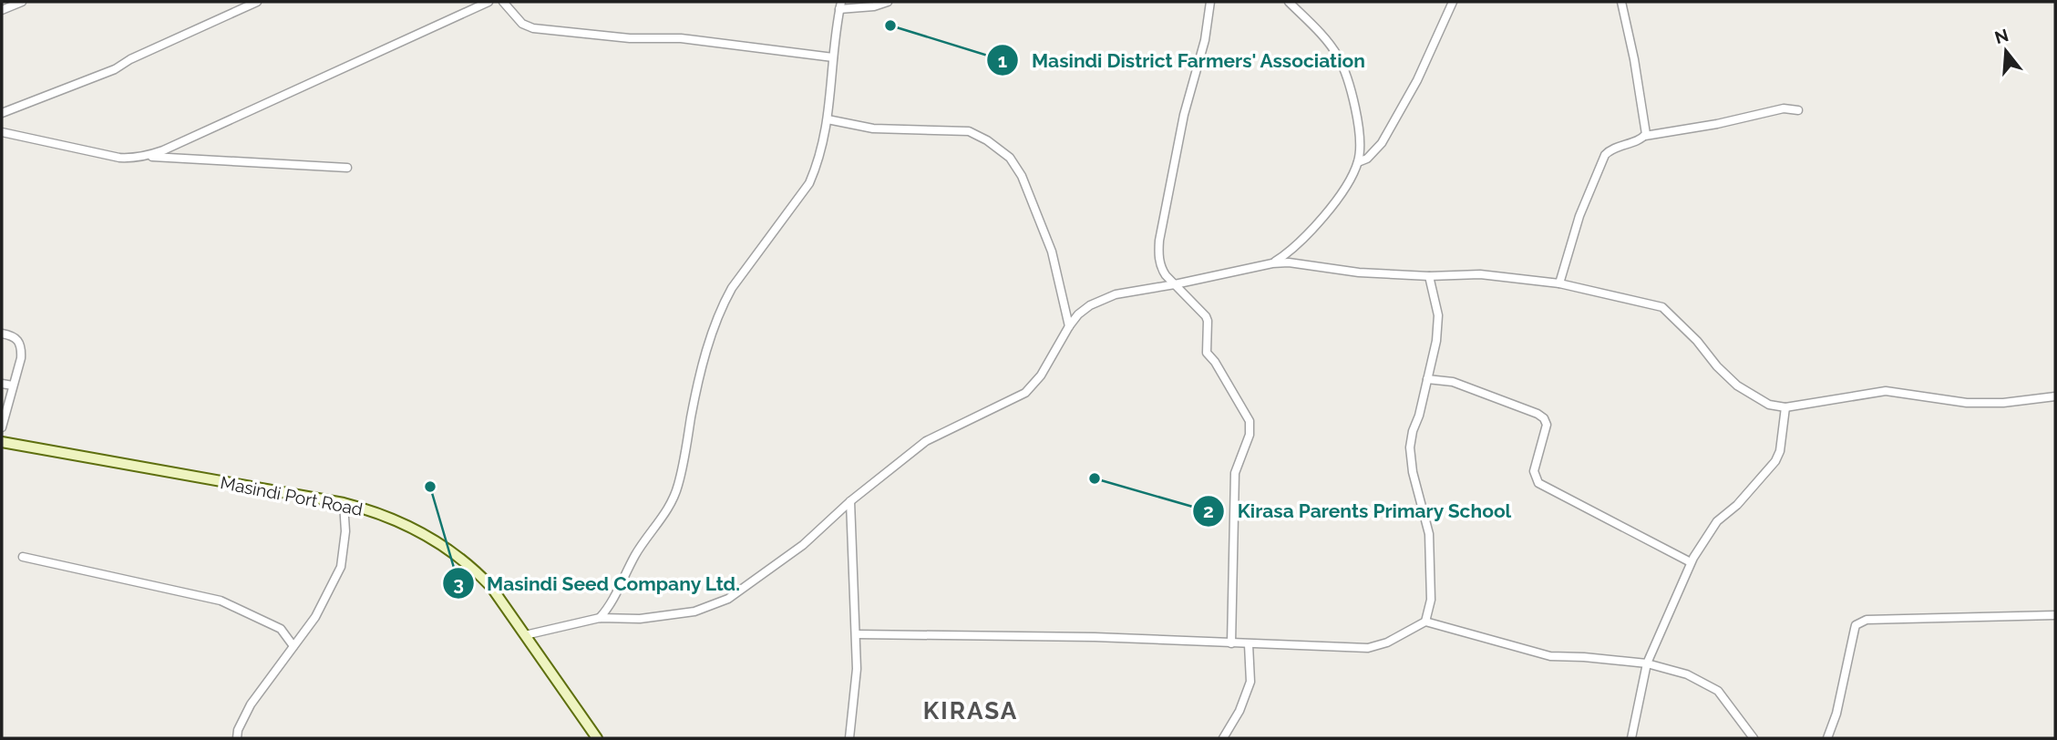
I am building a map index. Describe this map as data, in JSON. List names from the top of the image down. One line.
{"streets":{"main road":["Masindi Port Road"]},"districts":["KIRASA"],"places":["Masindi District Farmers' Association","Kirasa Parents Primary School","Masindi Seed Company Ltd."],"north":"top"}
